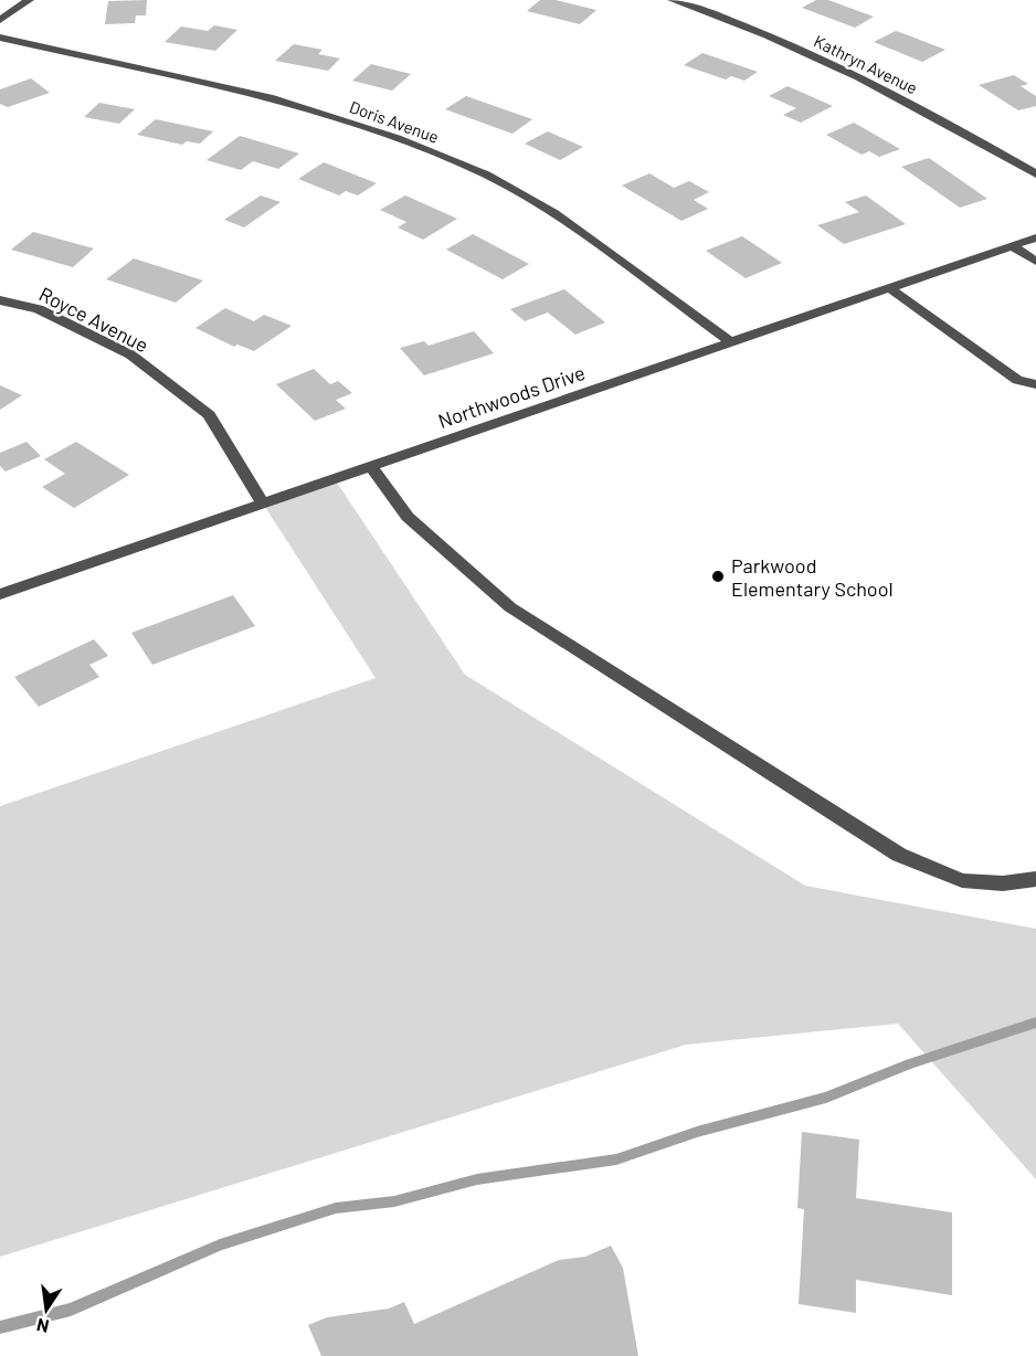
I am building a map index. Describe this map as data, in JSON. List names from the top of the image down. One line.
{"streets":{"street":["Kathryn Avenue","Doris Avenue","Royce Avenue","Northwoods Drive"]},"crossings":[["Doris Avenue","Northwoods Drive"],["Royce Avenue","Northwoods Drive"]],"places":["Parkwood Elementary School"],"north":"bottom"}
